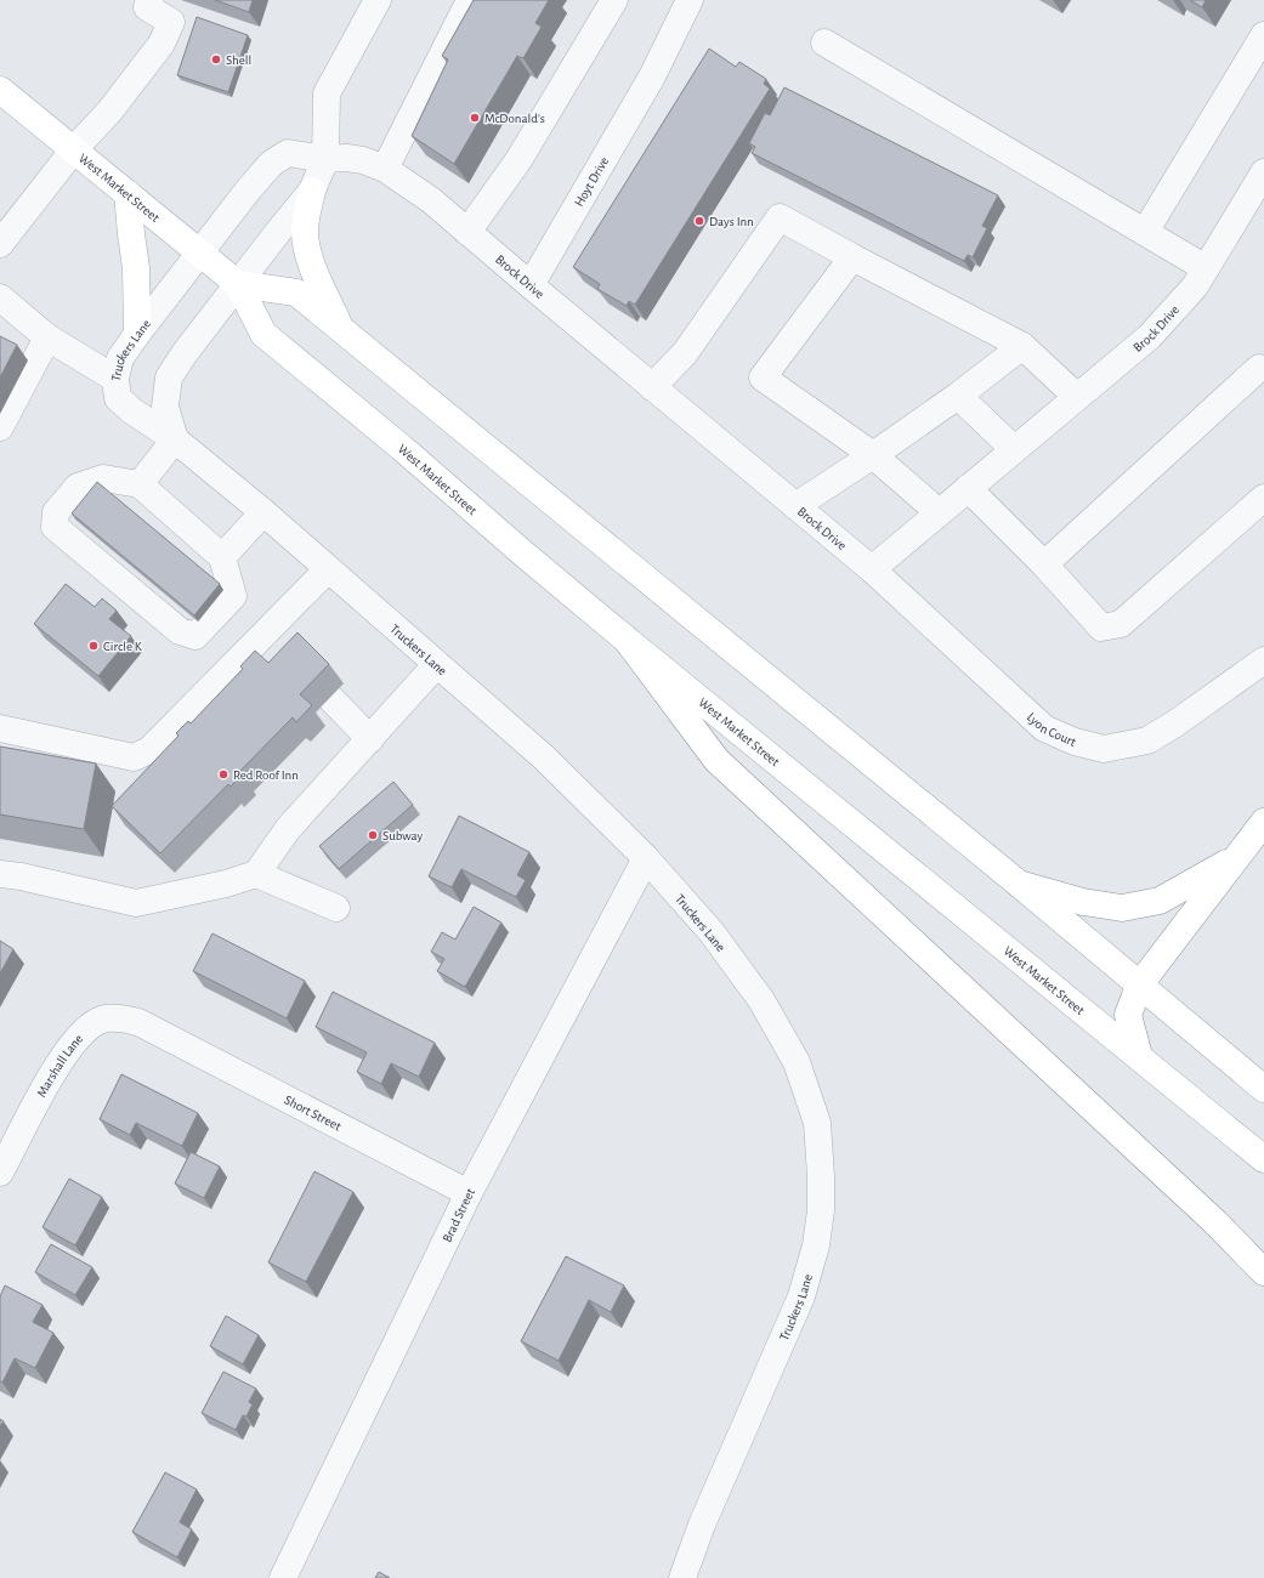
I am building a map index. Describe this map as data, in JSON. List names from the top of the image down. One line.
{"streets":{"main road":["West Market Street"],"street":["Hoyt Drive","Brock Drive","Truckers Lane","Lyon Court","Marshall Lane","Short Street","Brad Street"]},"crossings":[["Hoyt Drive","Brock Drive"],["West Market Street","Brock Drive"],["West Market Street","Truckers Lane"],["Brock Drive","Truckers Lane"],["Brock Drive","Lyon Court"],["Truckers Lane","Brad Street"],["Marshall Lane","Short Street"],["Short Street","Brad Street"]],"places":["Shell","McDonald's","Days Inn","Circle K","Red Roof Inn","Subway"]}
